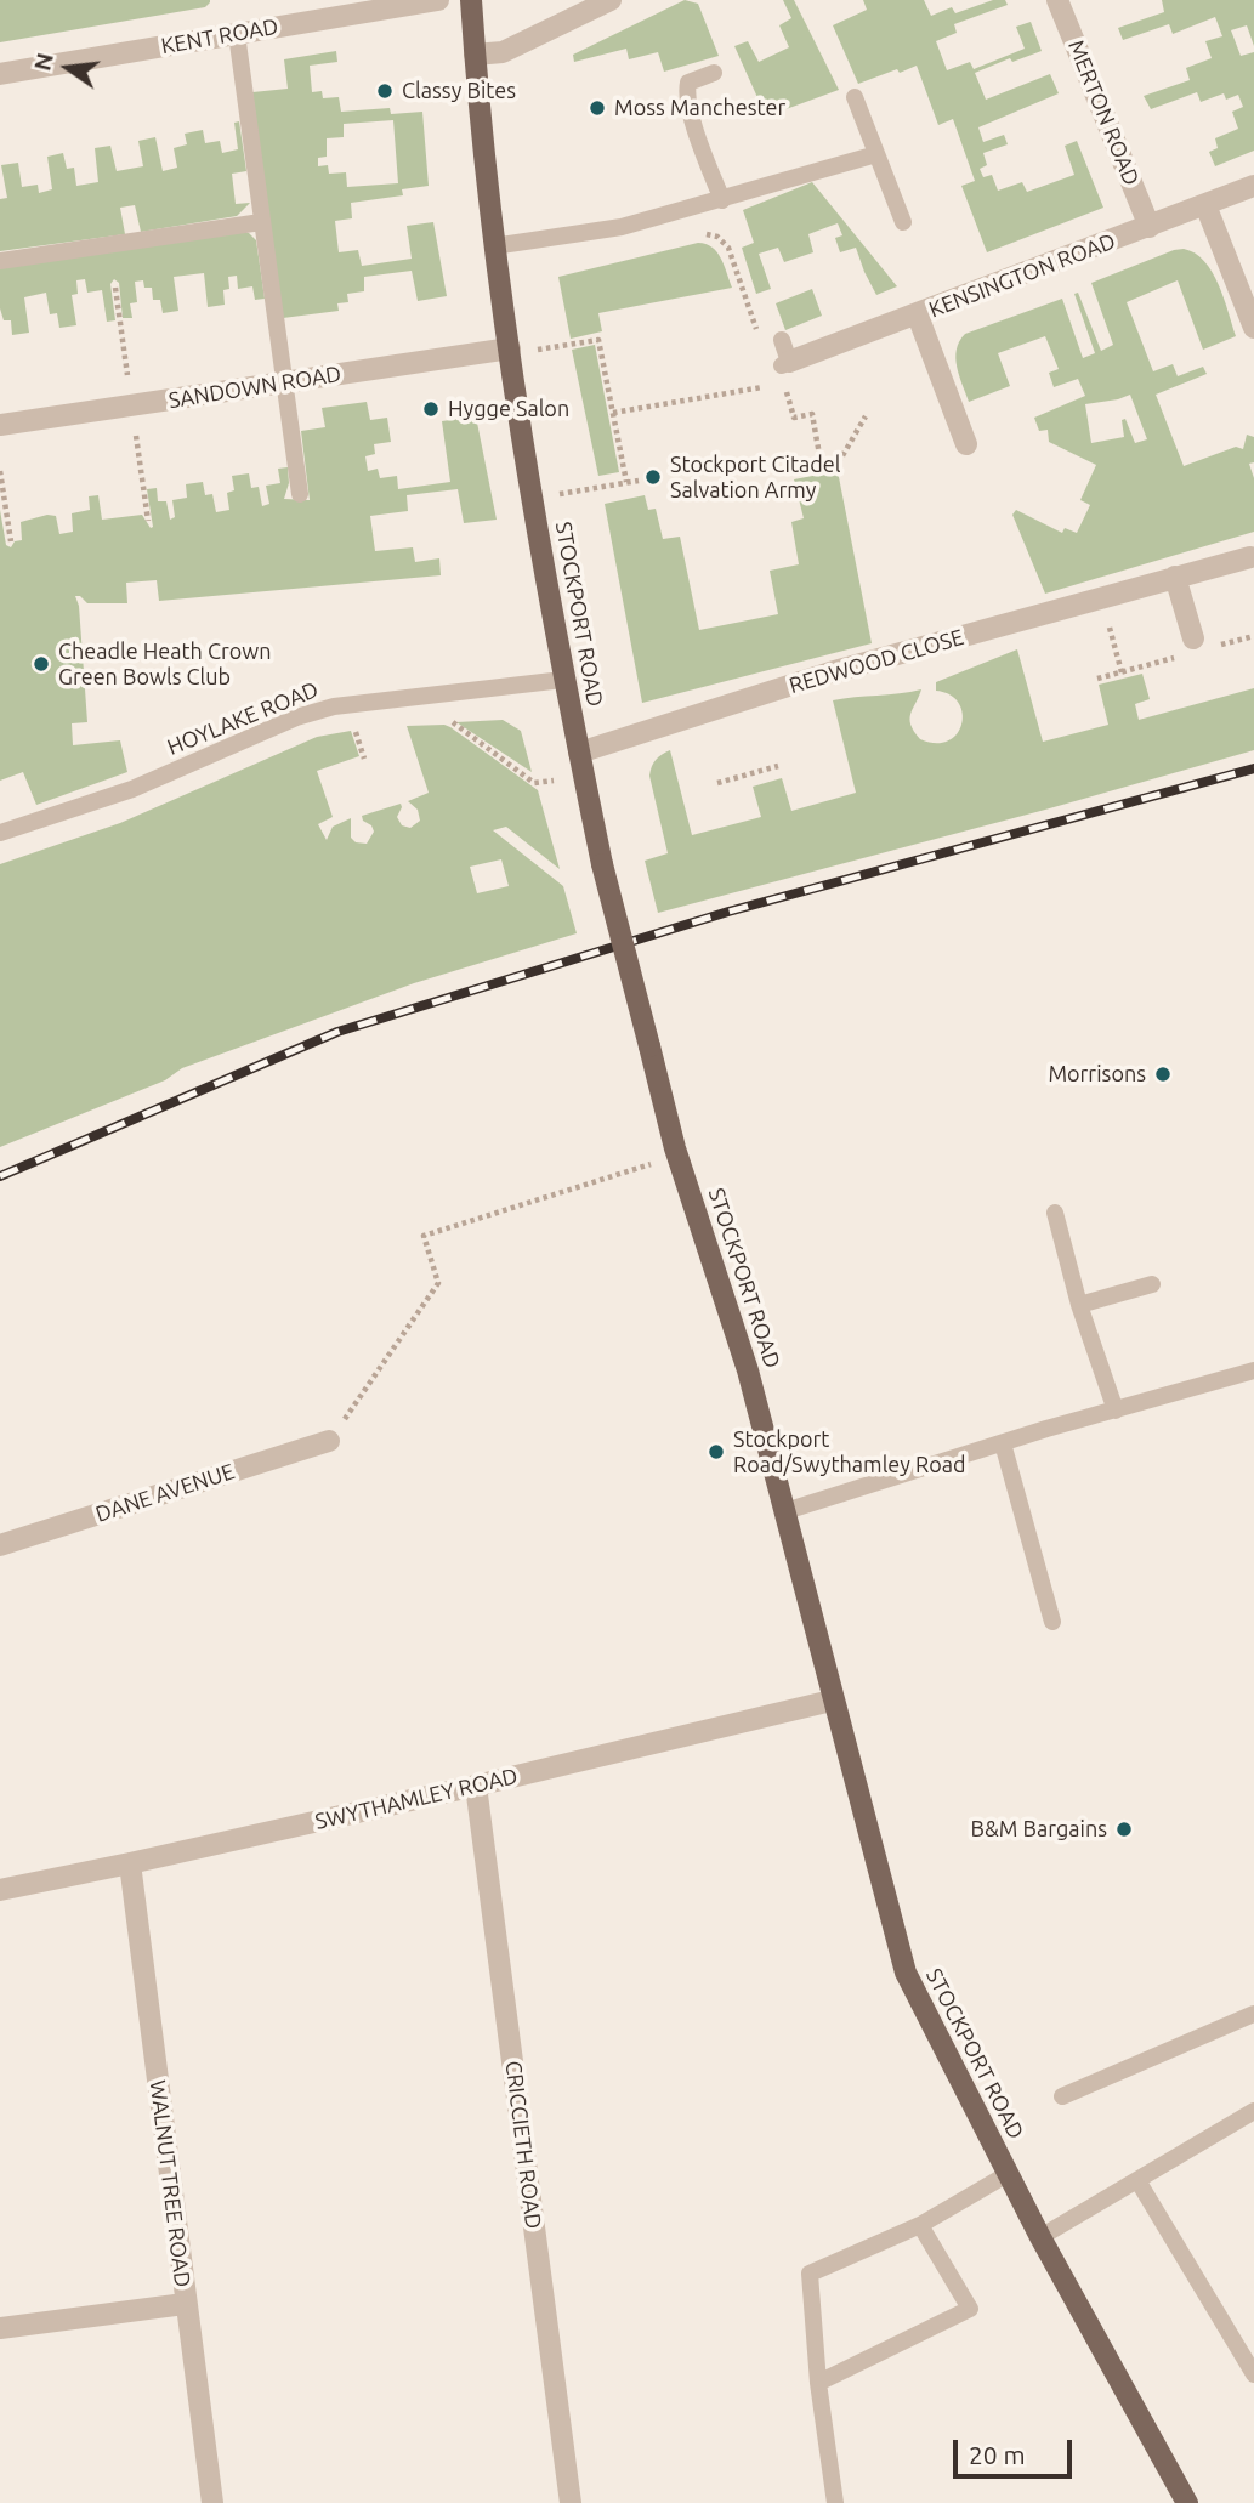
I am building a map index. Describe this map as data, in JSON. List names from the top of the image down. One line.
{"streets":{"main road":["STOCKPORT ROAD"],"street":["KENT ROAD","MERTON ROAD","KENSINGTON ROAD","SANDOWN ROAD","REDWOOD CLOSE","DANE AVENUE","SWYTHAMLEY ROAD","CRICCIETH ROAD","WALNUT TREE ROAD"],"lane":["HOYLAKE ROAD"]},"crossings":[["MERTON ROAD","KENSINGTON ROAD"],["SANDOWN ROAD","STOCKPORT ROAD"],["STOCKPORT ROAD","REDWOOD CLOSE"],["STOCKPORT ROAD","HOYLAKE ROAD"],["STOCKPORT ROAD","SWYTHAMLEY ROAD"],["SWYTHAMLEY ROAD","CRICCIETH ROAD"],["SWYTHAMLEY ROAD","WALNUT TREE ROAD"]],"places":["Classy Bites","Moss Manchester","Hygge Salon","Stockport Citadel Salvation Army","Cheadle Heath Crown Green Bowls Club","Morrisons","Stockport Road/Swythamley Road","B&M Bargains"],"scale_bar":"20 m","north":"left"}
